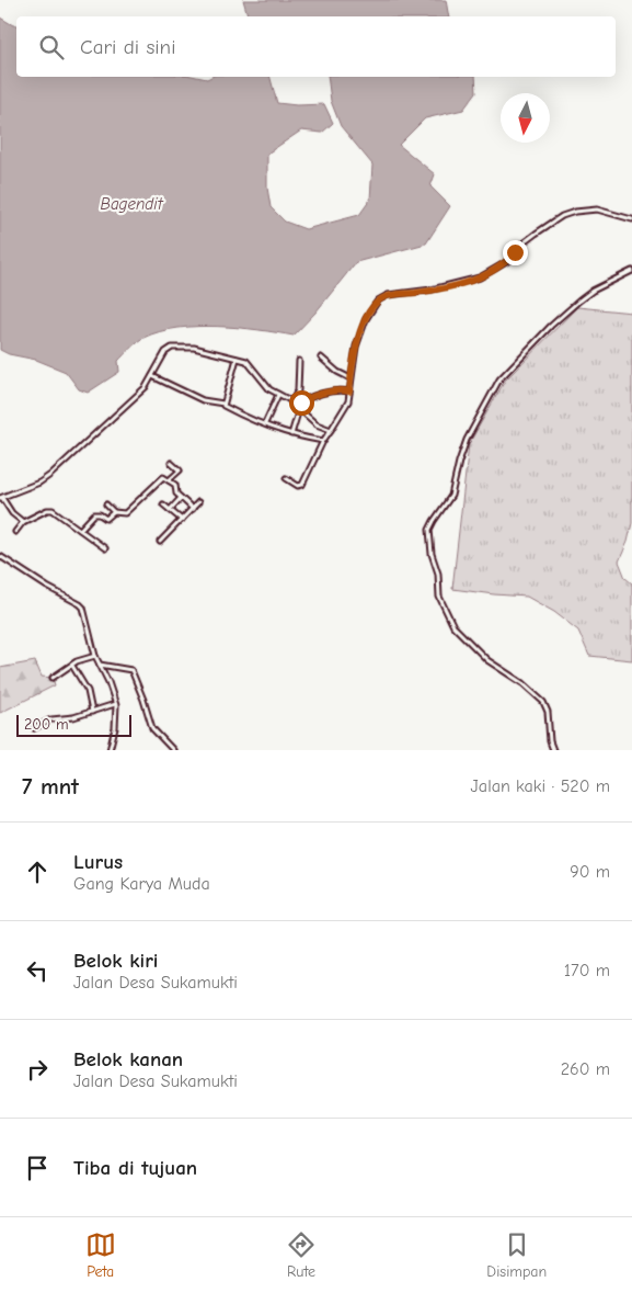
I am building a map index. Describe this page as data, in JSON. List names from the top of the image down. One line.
{"water":["Bagendit"],"scale_bar":"200 m","north":"bottom","page":{"search":"Cari di sini","scale":"200 m","heading":["7 mnt","Jalan kaki · 520 m"],"list":[["Lurus","Gang Karya Muda","90 m"],["Belok kiri","Jalan Desa Sukamukti","170 m"],["Belok kanan","Jalan Desa Sukamukti","260 m"],"Tiba di tujuan"],"nav":["Peta","Rute","Disimpan"]}}
